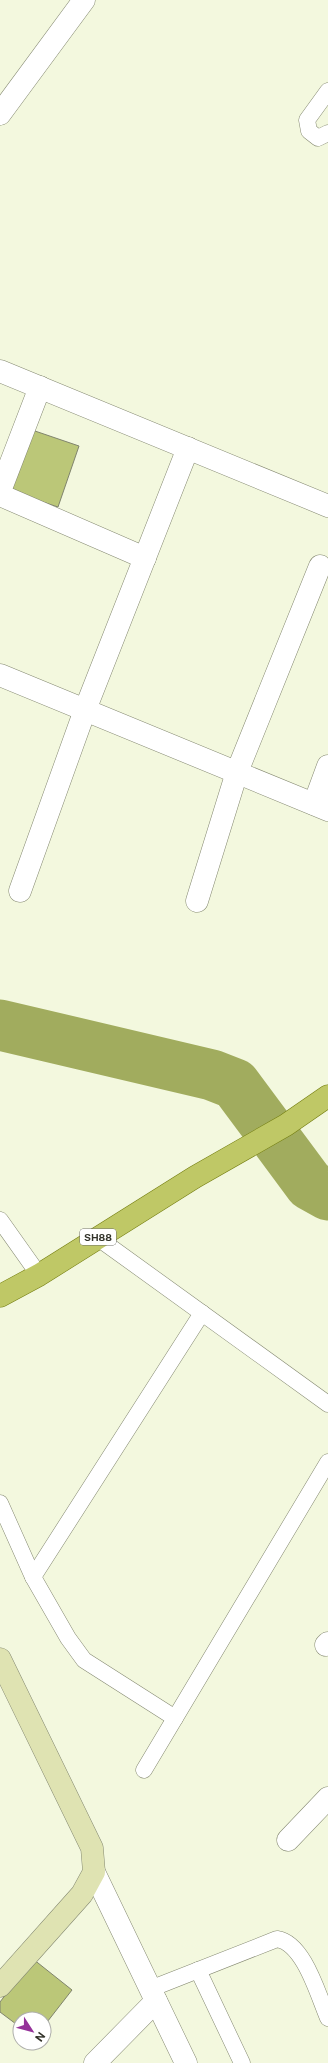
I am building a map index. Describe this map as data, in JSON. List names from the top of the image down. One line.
{"streets":{"main road":["SH88"]},"north":"bottom right"}
